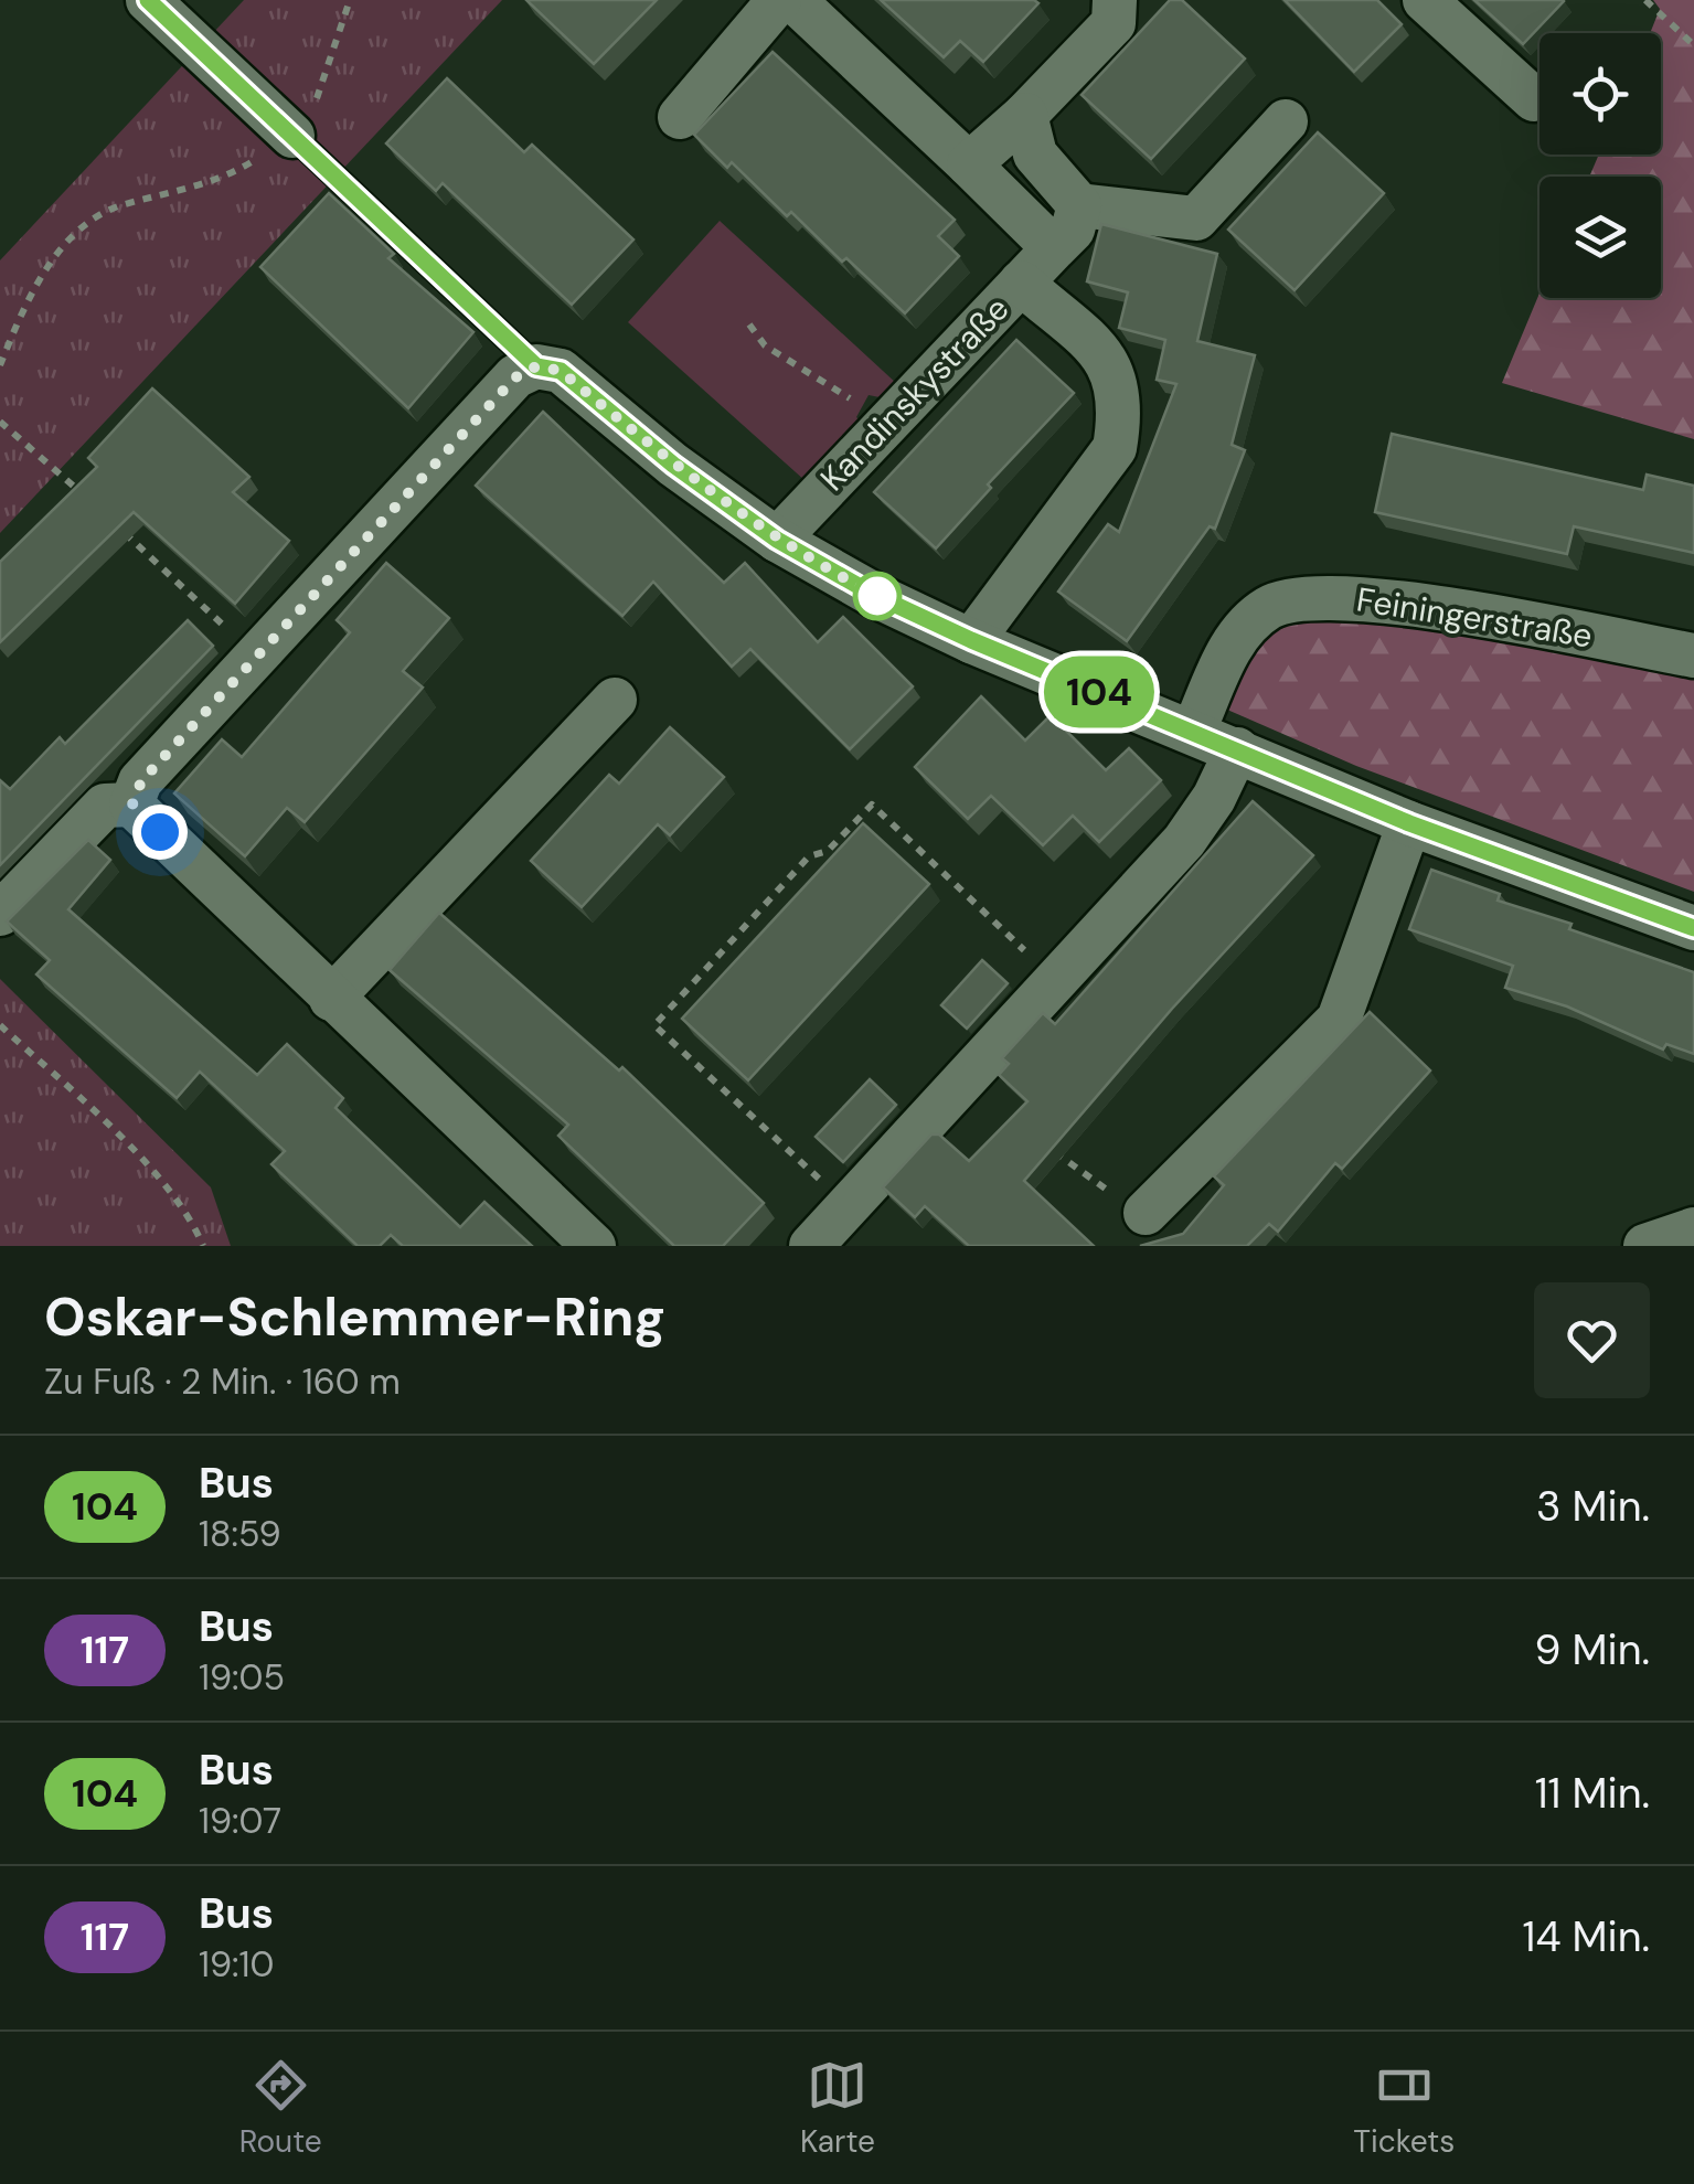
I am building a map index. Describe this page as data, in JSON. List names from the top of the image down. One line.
{"streets":{"street":["Kandinskystraße","Feiningerstraße"]},"lines":["bus line 104"],"page":{"on_map":"104","heading":["Oskar-Schlemmer-Ring","Zu Fuß · 2 Min. · 160 m"],"list":[{"mark":"104","name":"Bus","note":"18:59","value":"3 Min."},{"mark":"117","name":"Bus","note":"19:05","value":"9 Min."},{"mark":"104","name":"Bus","note":"19:07","value":"11 Min."},{"mark":"117","name":"Bus","note":"19:10","value":"14 Min."}],"tabs":["Route","Karte","Tickets"]}}
